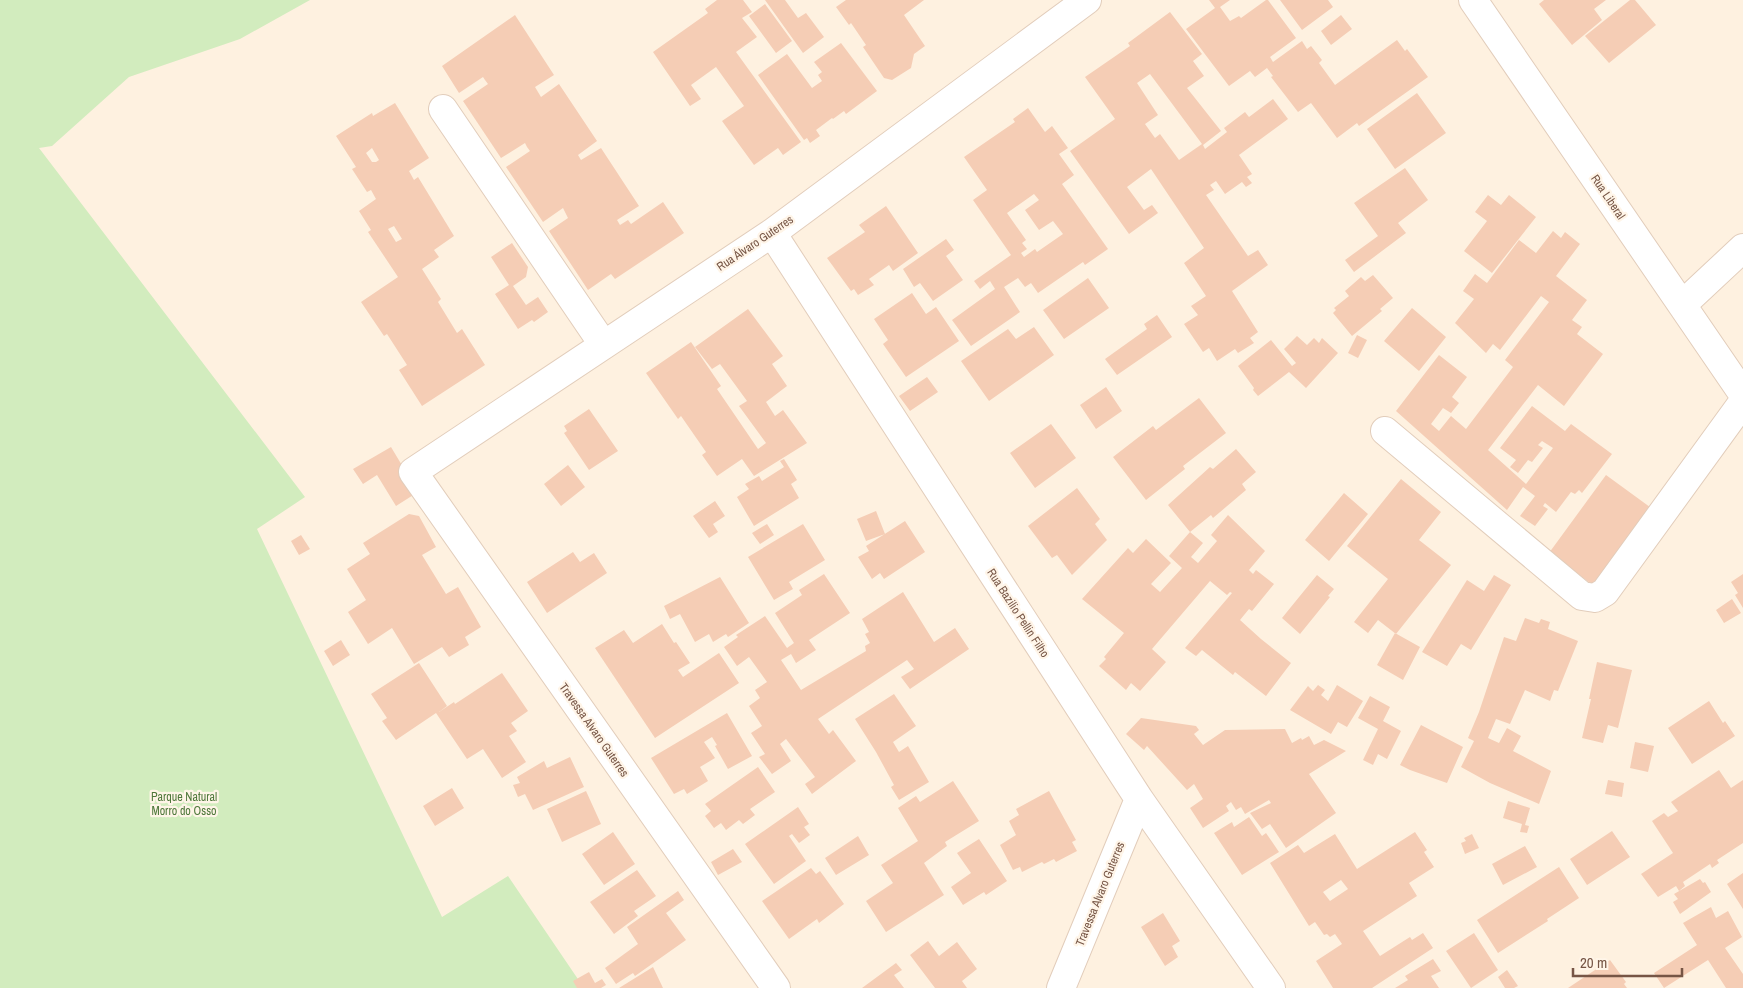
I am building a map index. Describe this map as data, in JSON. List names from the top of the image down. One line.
{"streets":{"street":["Rua Liberal","Rua Álvaro Guterres","Rua Bazilio Pellin Filho","Travessa Alvaro Guterres"]},"crossings":[["Rua Álvaro Guterres","Rua Bazilio Pellin Filho"],["Rua Álvaro Guterres","Travessa Alvaro Guterres"],["Rua Bazilio Pellin Filho","Travessa Alvaro Guterres"]],"parks":["Parque Natural Morro do Osso"],"scale_bar":"20 m"}
